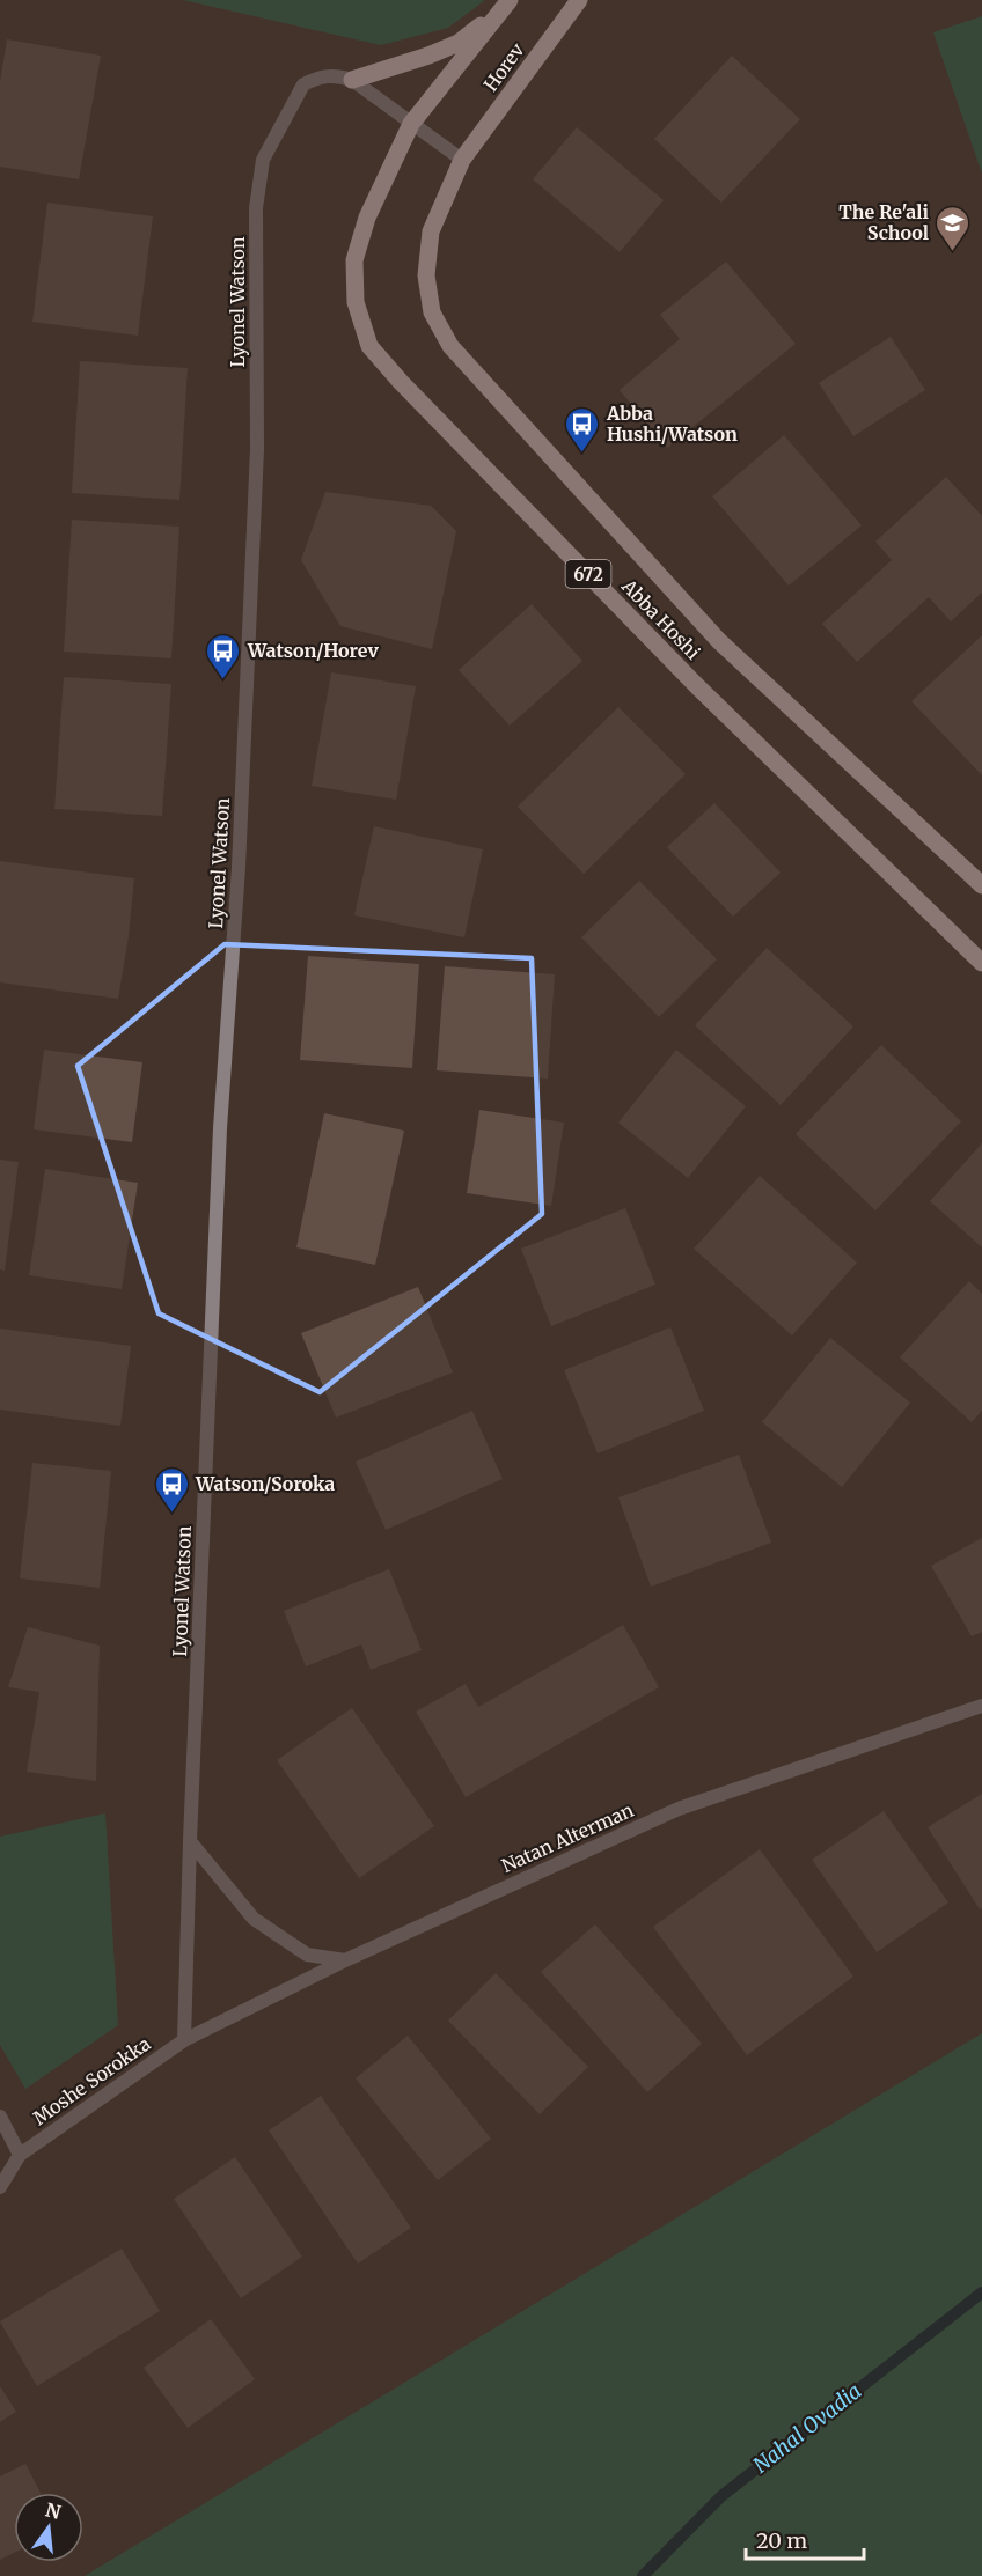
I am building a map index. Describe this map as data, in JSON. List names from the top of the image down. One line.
{"streets":{"main road":["Horev","672","Abba Hoshi"],"street":["Lyonel Watson","Natan Alterman","Moshe Sorokka"]},"crossings":[["Horev","Abba Hoshi"],["Lyonel Watson","Natan Alterman"],["Lyonel Watson","Moshe Sorokka"],["Natan Alterman","Moshe Sorokka"]],"water":["Nahal Ovadia"],"places":{"school or university":["The Re'ali School"],"bus stop":["Abba Hushi/Watson","Watson/Horev","Watson/Soroka"]},"scale_bar":"20 m","north":"top"}
